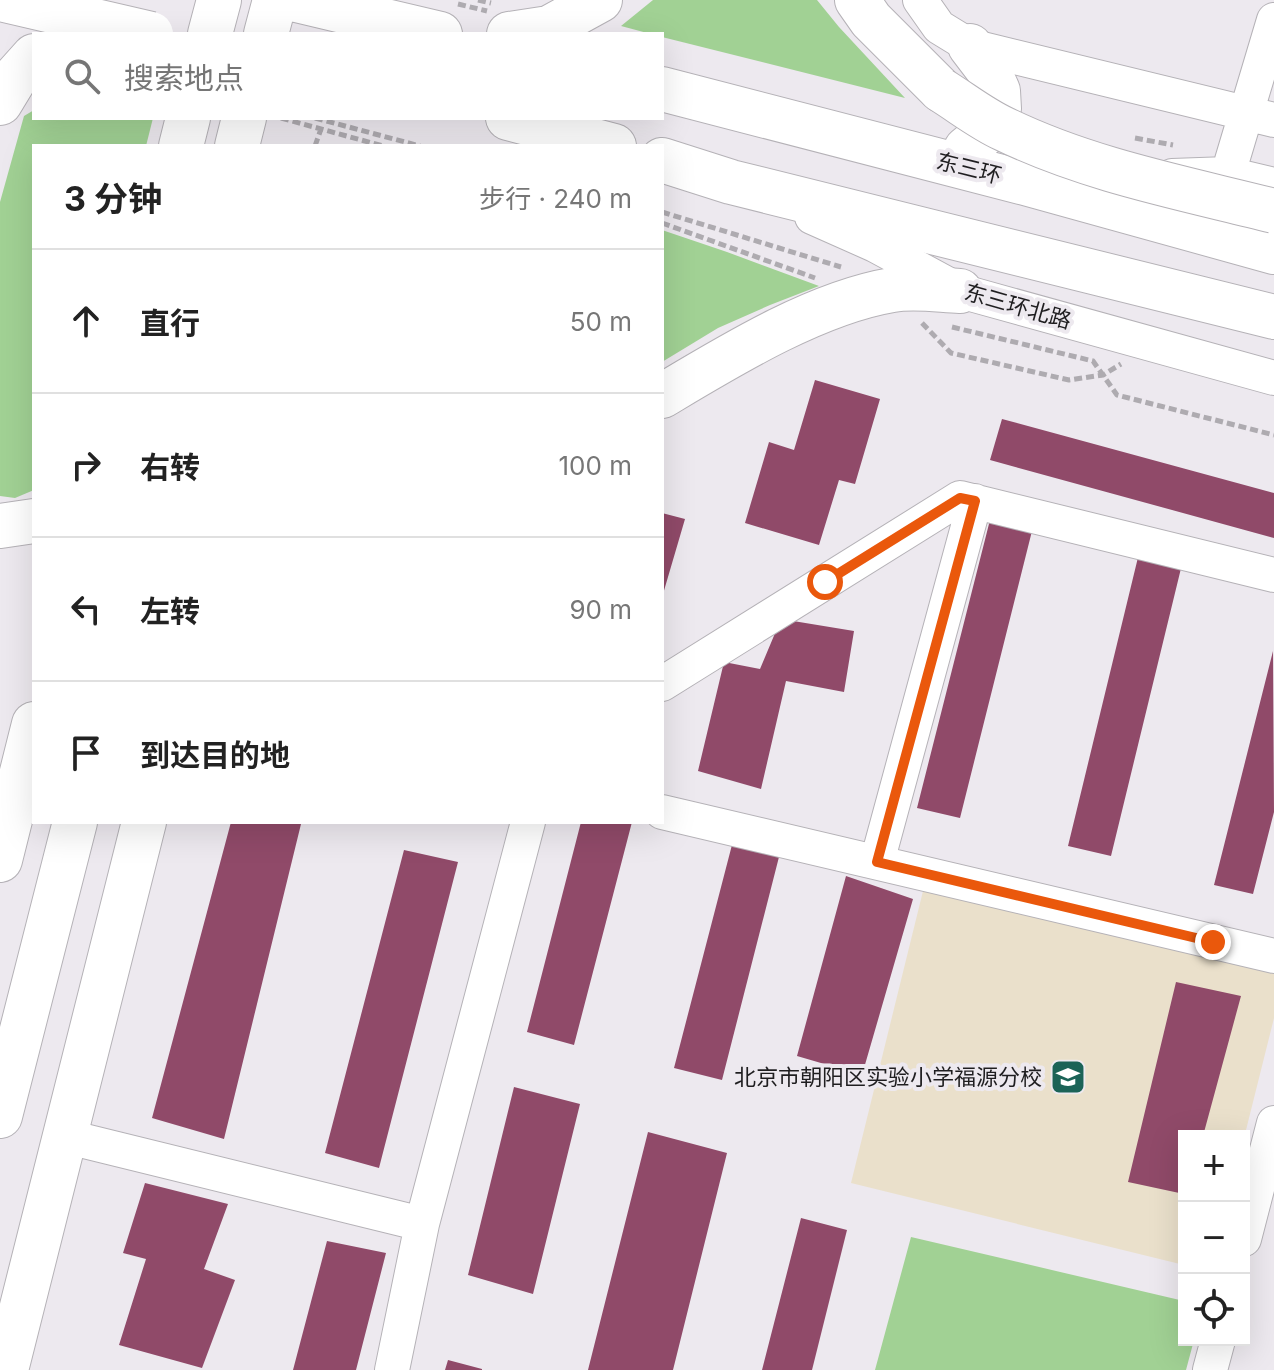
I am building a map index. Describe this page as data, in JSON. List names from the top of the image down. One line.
{"streets":{"main road":["东三环"],"street":["东三环北路"]},"places":{"school or university":["北京市朝阳区实验小学福源分校"]},"page":{"search":"搜索地点","heading":["3 分钟","步行 · 240 m"],"list":[["直行","50 m"],["右转","100 m"],["左转","90 m"],"到达目的地"],"map_buttons":["+","−"]}}
